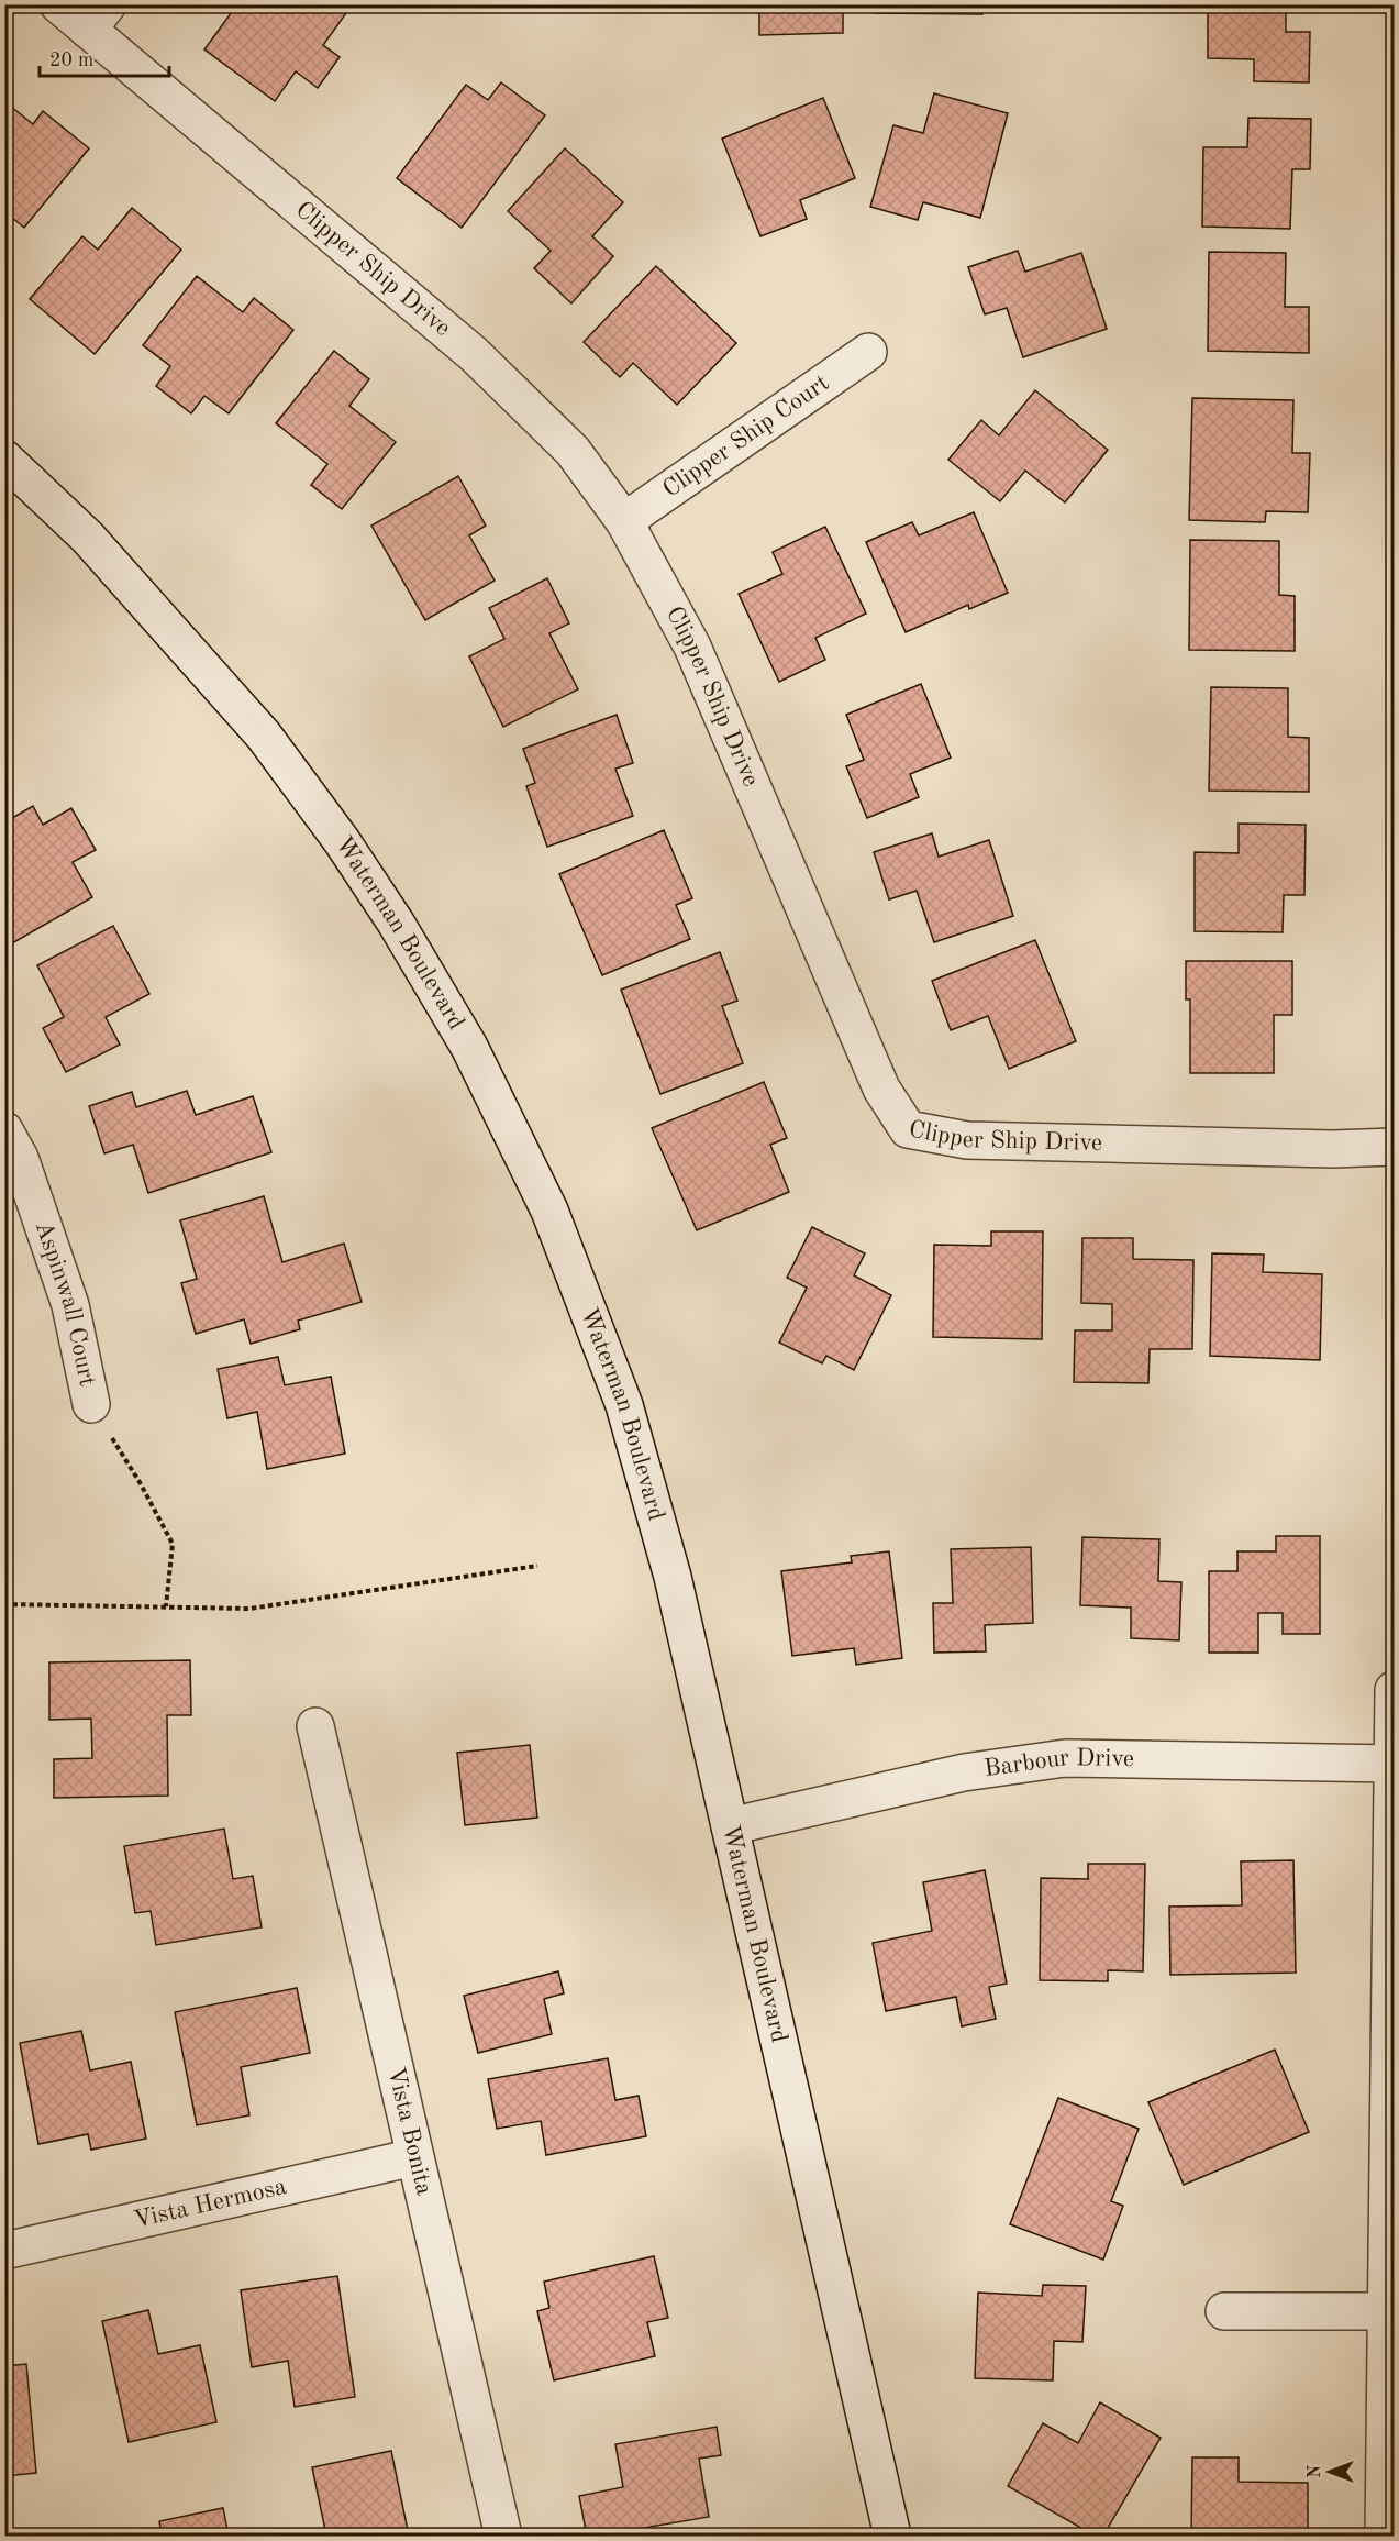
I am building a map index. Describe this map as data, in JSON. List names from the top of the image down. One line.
{"streets":{"street":["Clipper Ship Drive","Clipper Ship Court","Waterman Boulevard","Aspinwall Court","Barbour Drive","Vista Bonita","Vista Hermosa"]},"crossings":[["Clipper Ship Drive","Clipper Ship Court"],["Waterman Boulevard","Barbour Drive"],["Vista Bonita","Vista Hermosa"]],"scale_bar":"20 m","north":"left"}
